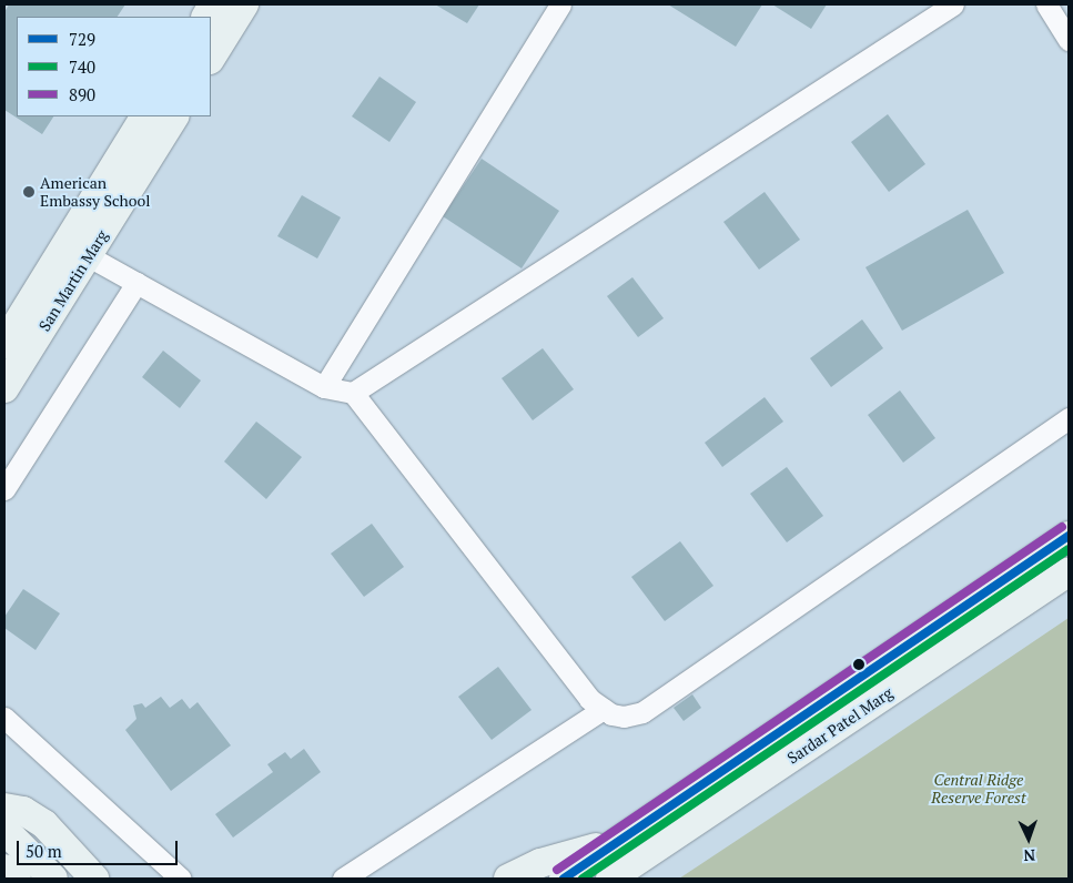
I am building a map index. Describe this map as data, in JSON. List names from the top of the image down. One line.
{"streets":{"main road":["San Martin Marg","Sardar Patel Marg"]},"parks":["Central Ridge Reserve Forest"],"places":["American Embassy School"],"lines":["transit line 890","transit line 729","transit line 740"],"legend":["729","740","890"],"scale_bar":"50 m","north":"bottom"}
